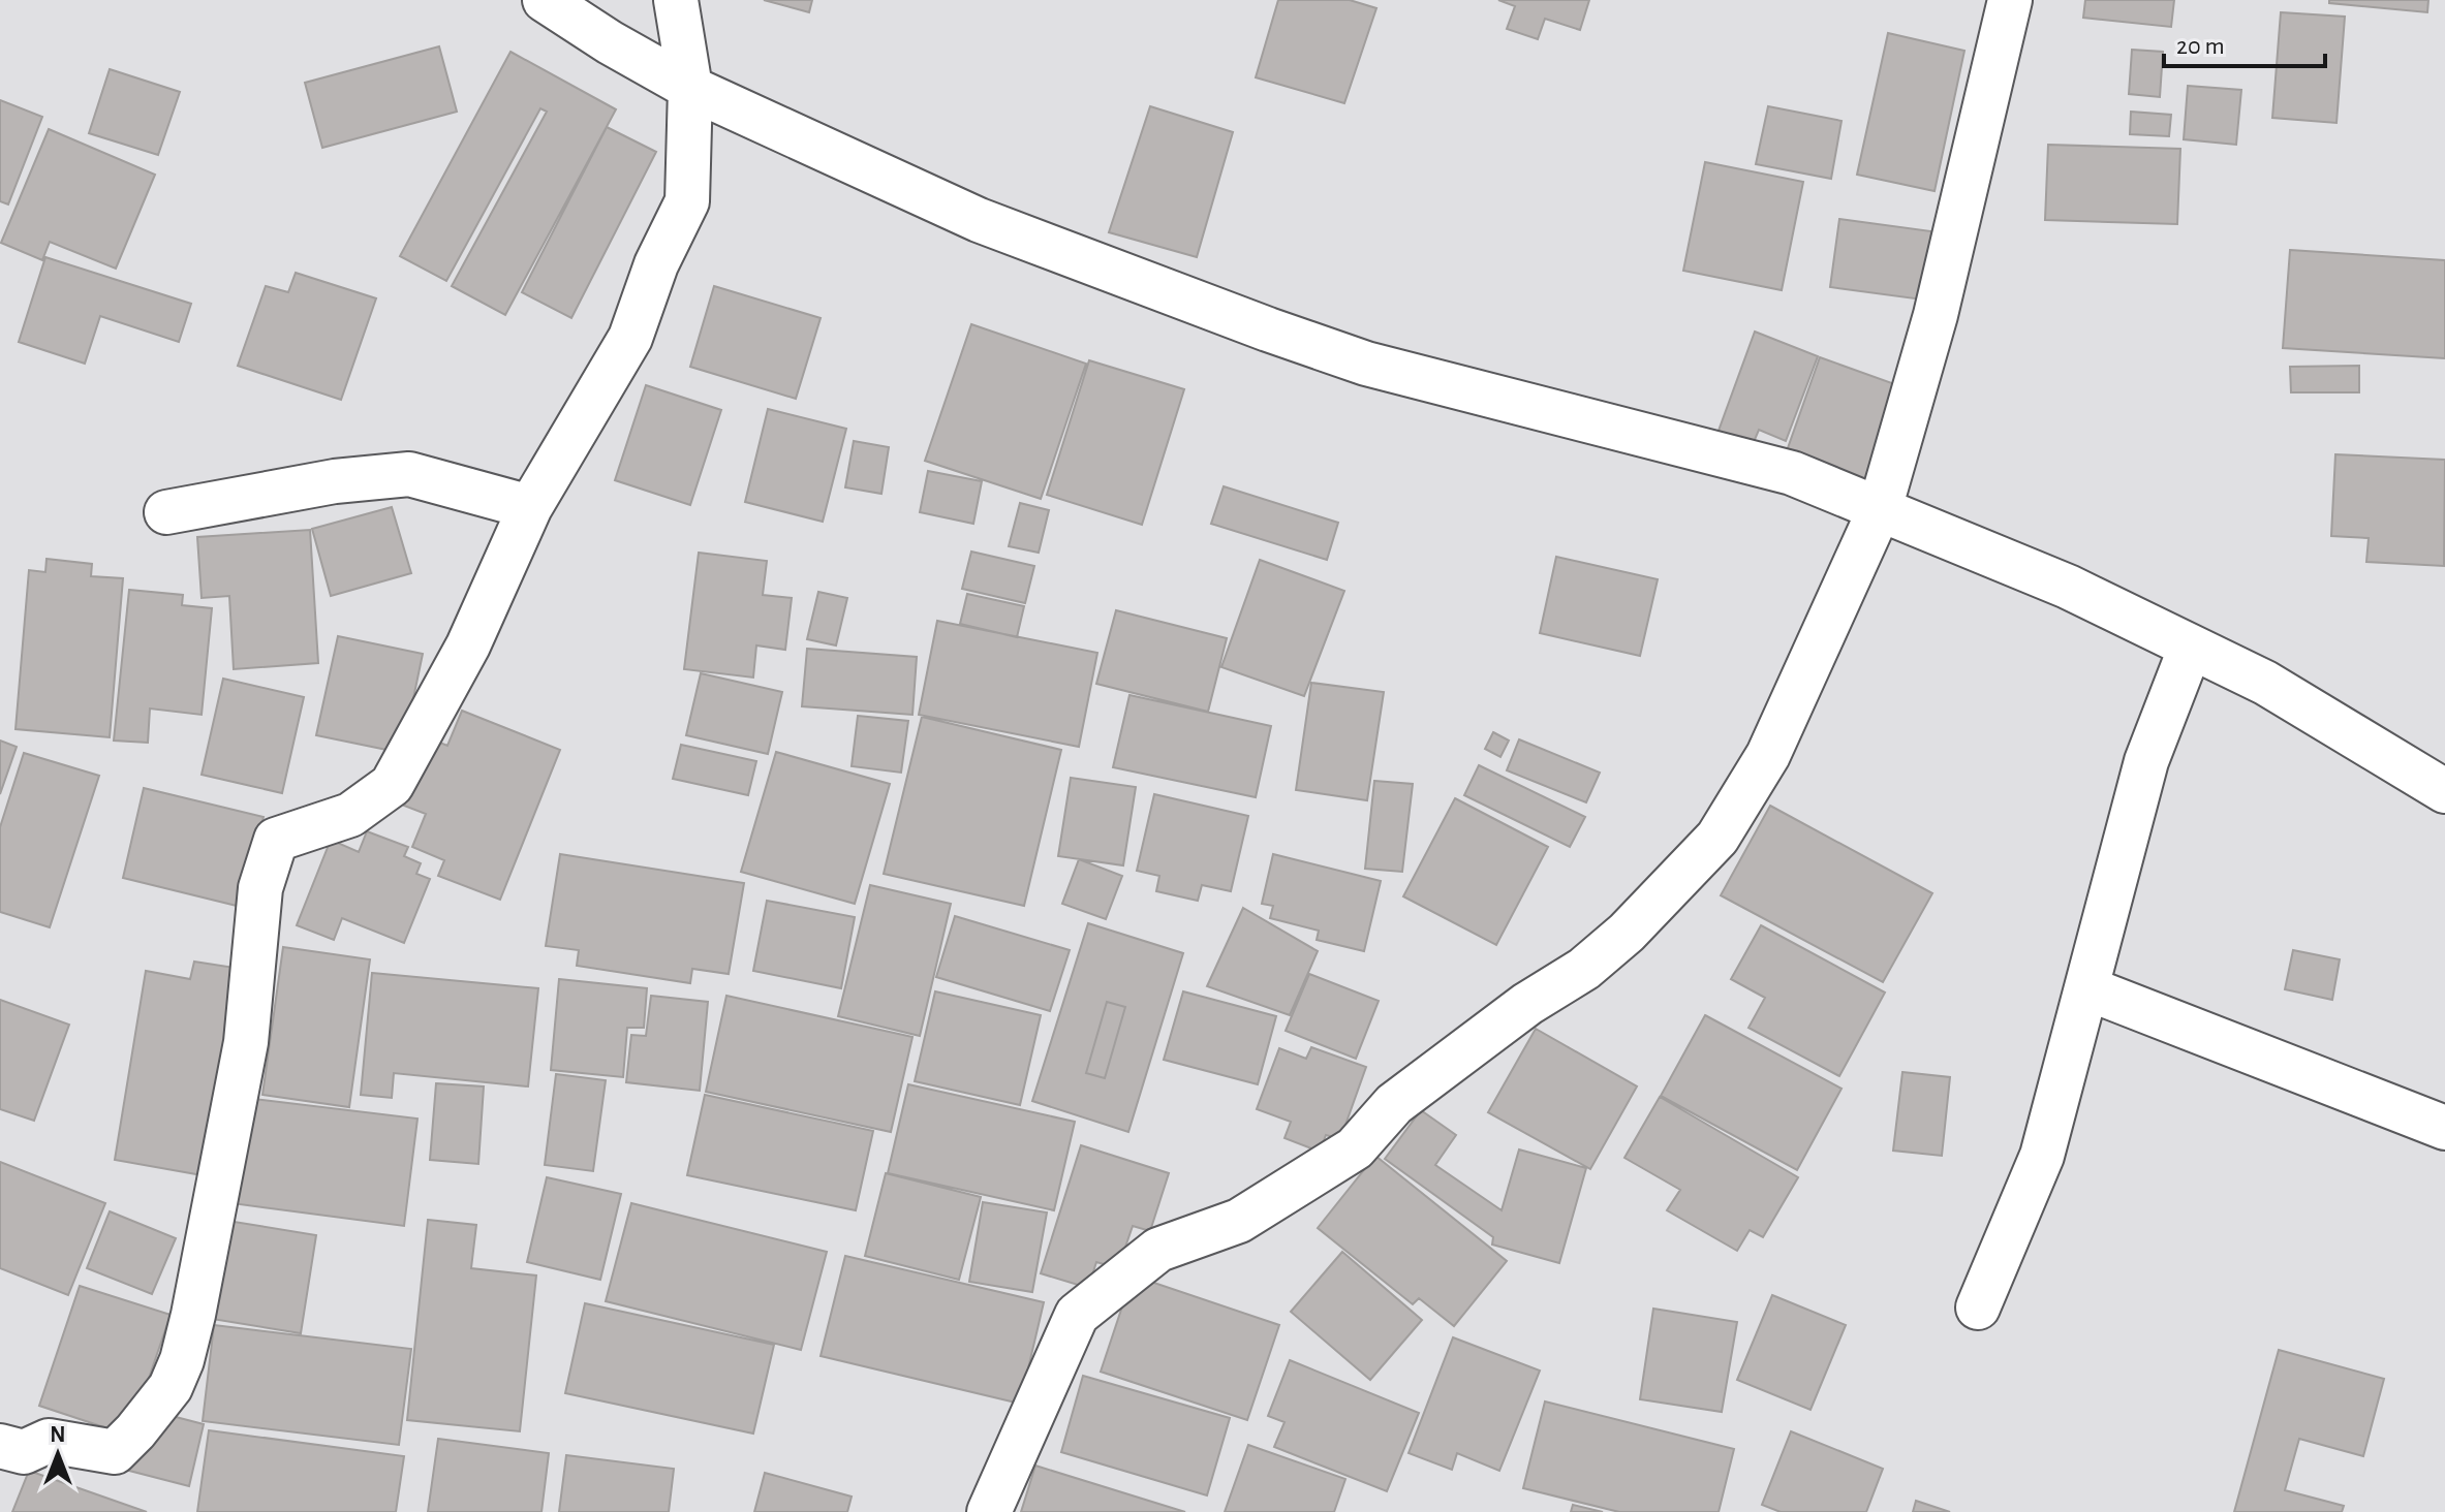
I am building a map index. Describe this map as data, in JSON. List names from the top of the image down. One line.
{"scale_bar":"20 m","north":"top"}
